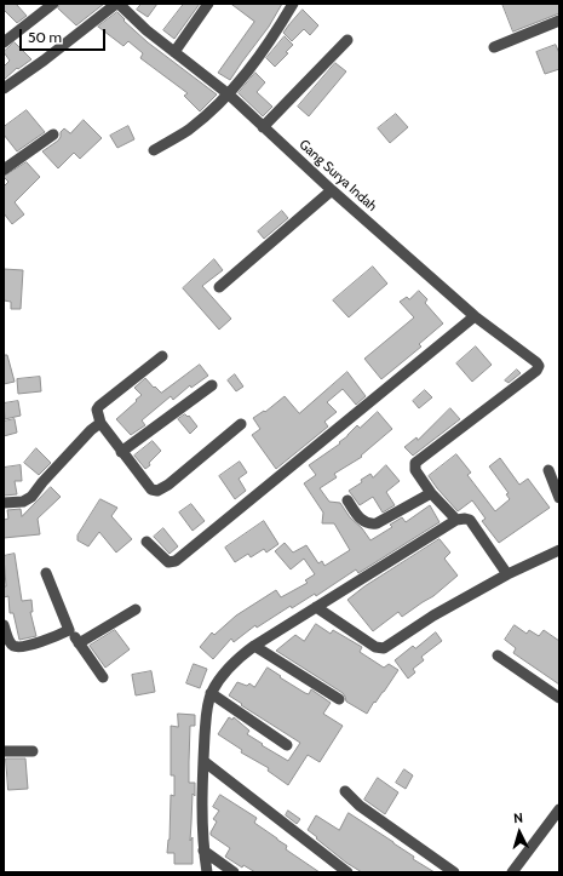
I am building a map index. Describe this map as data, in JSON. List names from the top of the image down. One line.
{"streets":{"street":["Gang Surya Indah"]},"scale_bar":"50 m","north":"top"}
